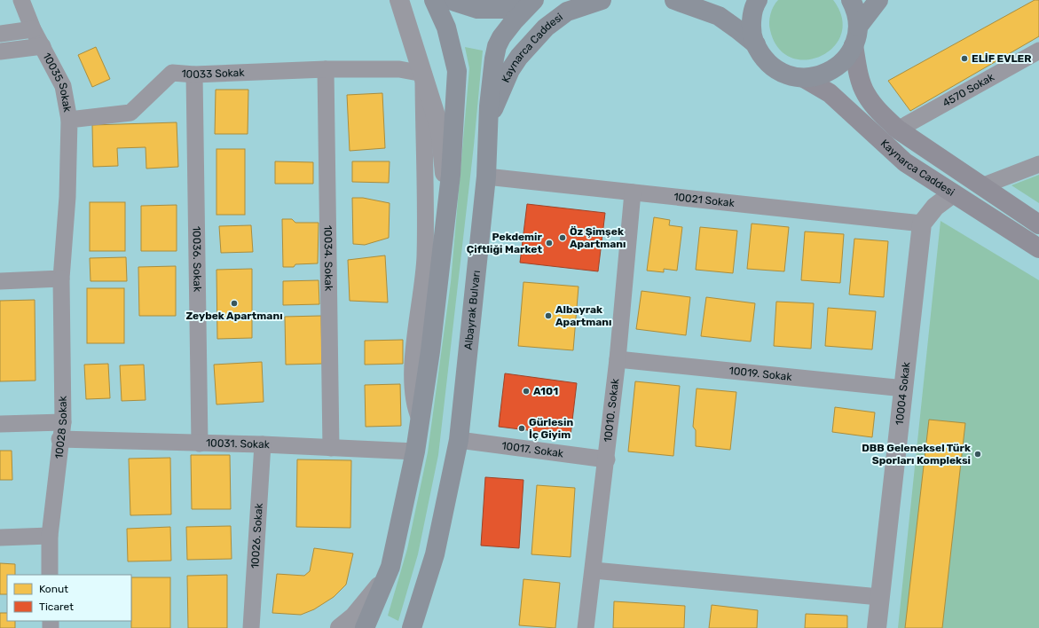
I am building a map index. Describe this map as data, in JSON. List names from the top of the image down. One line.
{"streets":{"main road":["Kaynarca Caddesi","Albayrak Bulvarı"],"street":["10033 Sokak","10035 Sokak","4570 Sokak","10021 Sokak","10034. Sokak","10036. Sokak","10019. Sokak","10004 Sokak","10010. Sokak","10028 Sokak","10031. Sokak","10017. Sokak","10026. Sokak"]},"crossings":[["Kaynarca Caddesi","4570 Sokak"],["Kaynarca Caddesi","Albayrak Bulvarı"],["10033 Sokak","10035 Sokak"],["10033 Sokak","10034. Sokak"],["10033 Sokak","10036. Sokak"],["10021 Sokak","Albayrak Bulvarı"],["10021 Sokak","10004 Sokak"],["10021 Sokak","10010. Sokak"],["10034. Sokak","10031. Sokak"],["10036. Sokak","10031. Sokak"],["Albayrak Bulvarı","10017. Sokak"],["10019. Sokak","10004 Sokak"],["10019. Sokak","10010. Sokak"],["10010. Sokak","10017. Sokak"],["10028 Sokak","10031. Sokak"],["10031. Sokak","10026. Sokak"]],"places":["ELİF EVLER","Öz Şimşek Apartmanı","Pekdemir Çiftliği Market","Zeybek Apartmanı","Albayrak Apartmanı","A101","Gürlesin İç Giyim","DBB Geleneksel Türk Sporları Kompleksi"],"legend":["Konut","Ticaret"]}
